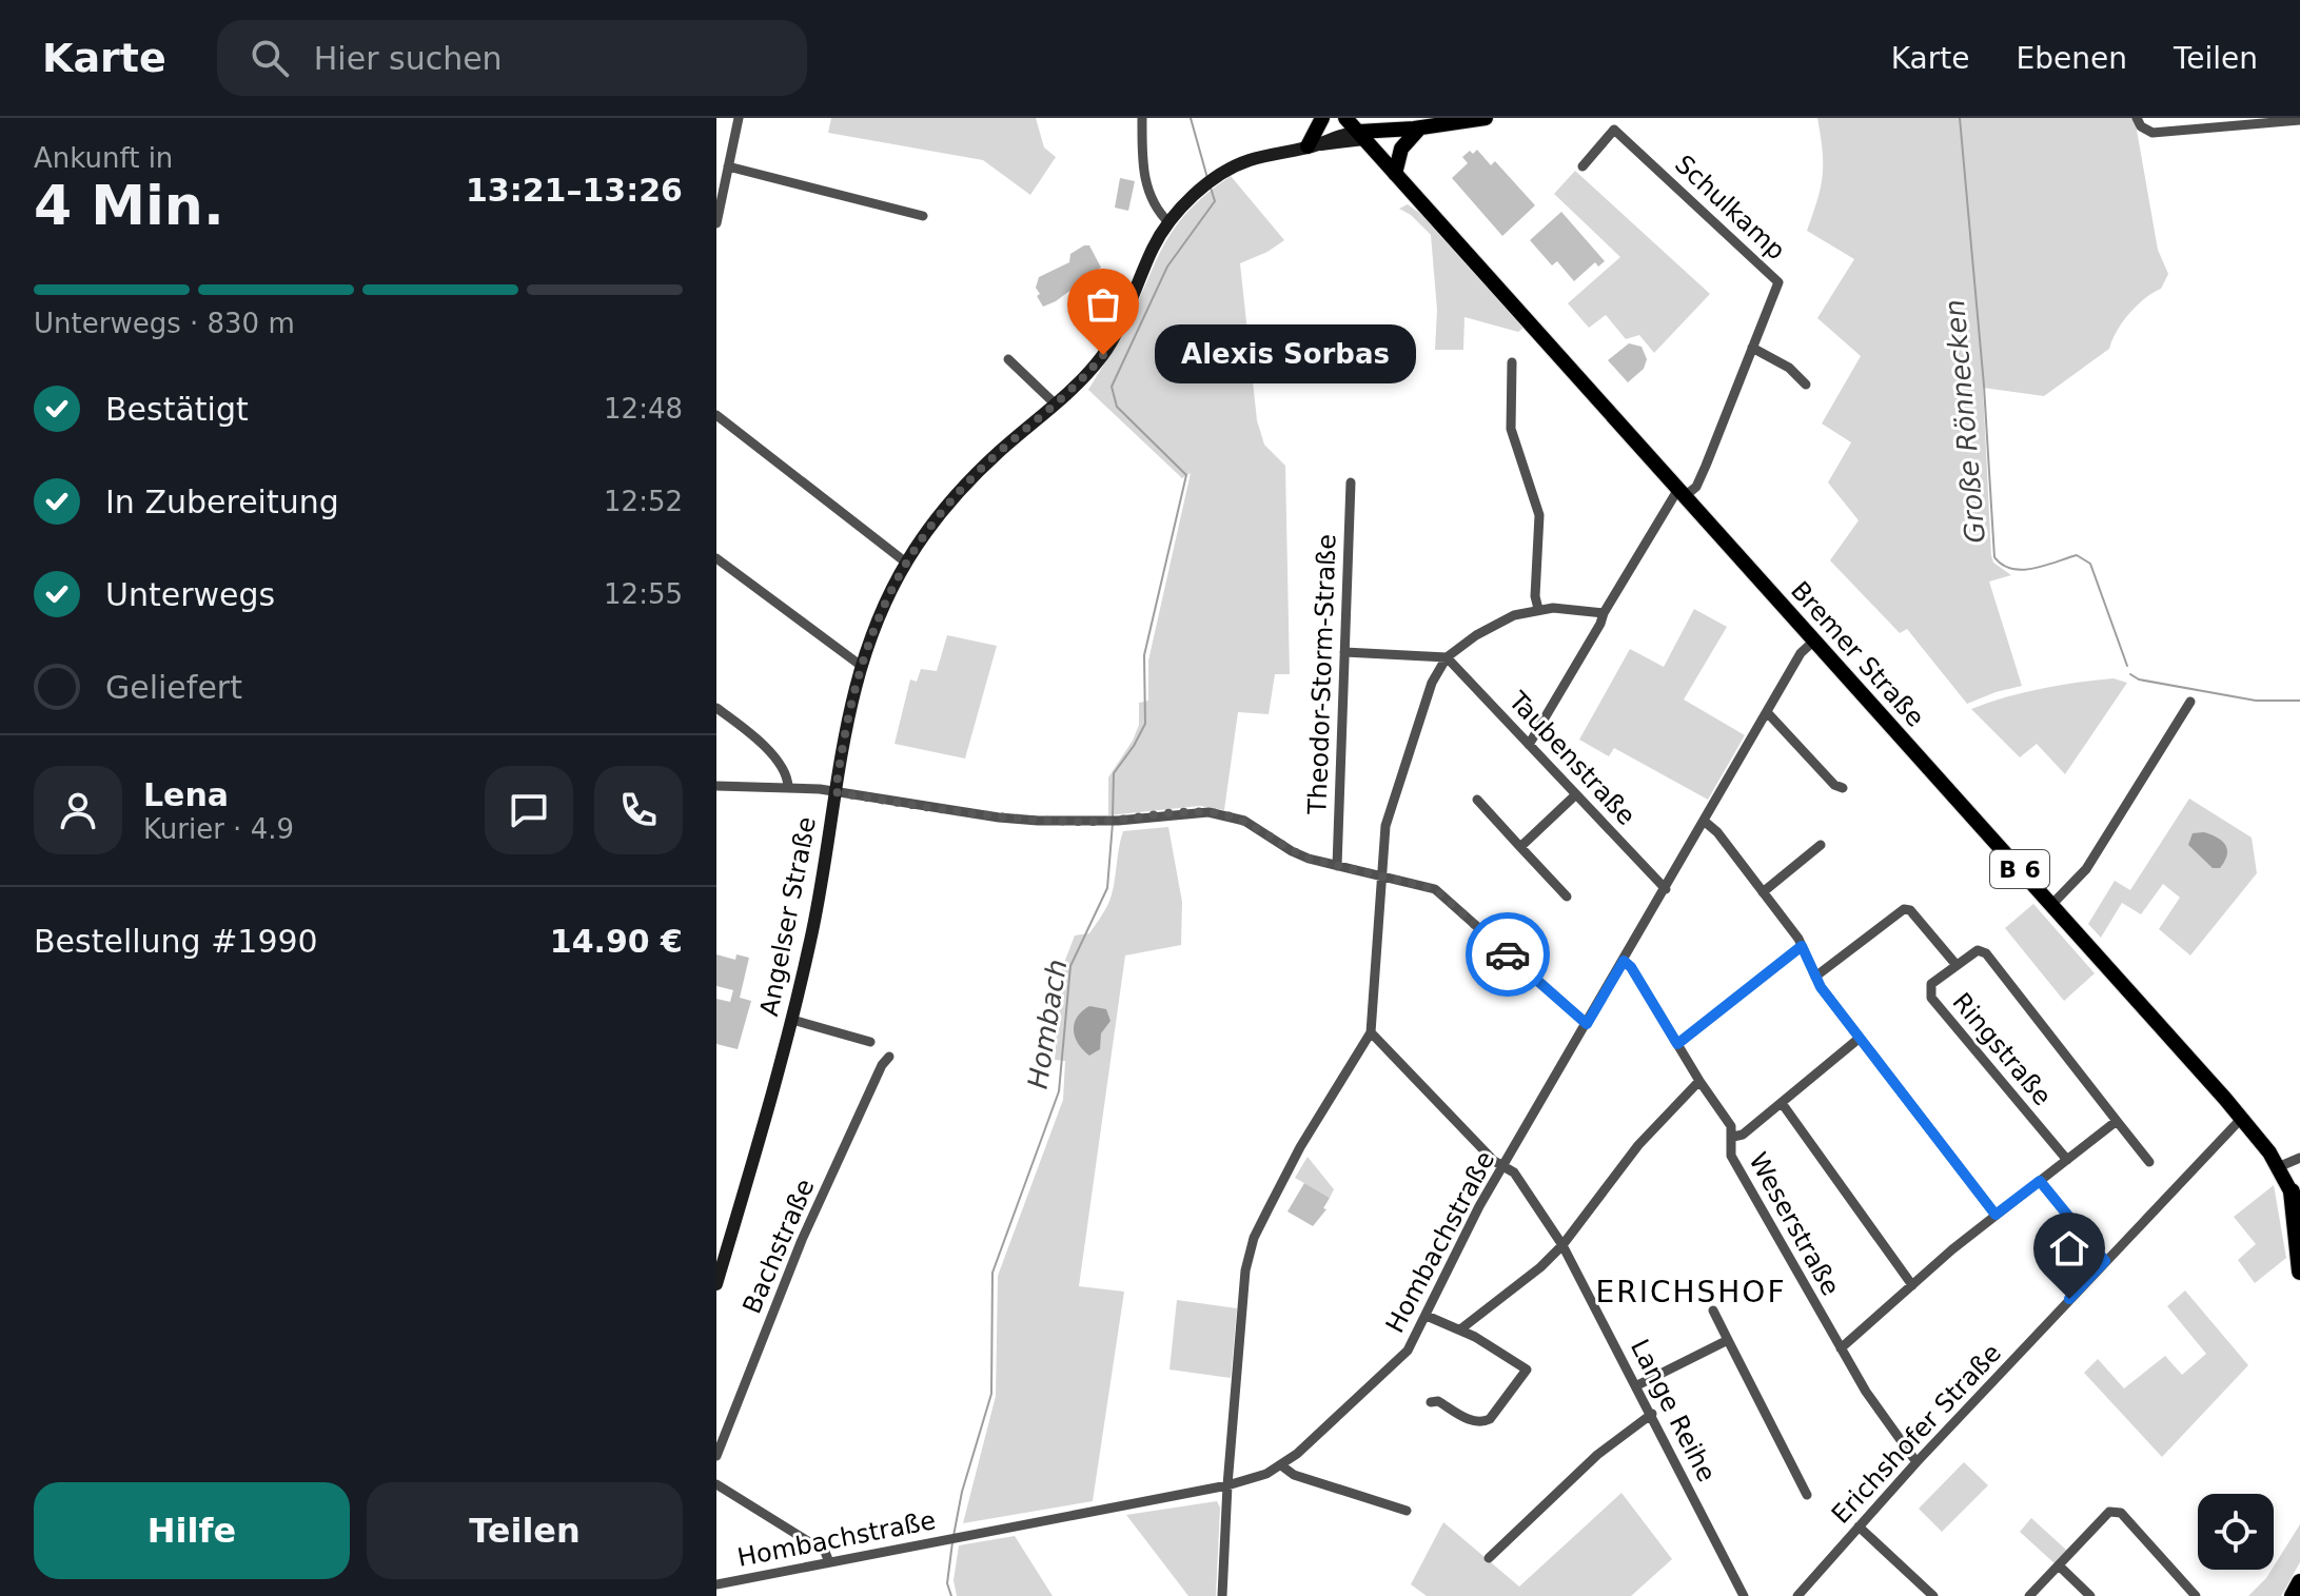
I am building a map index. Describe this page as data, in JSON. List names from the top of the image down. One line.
{"streets":{"highway":["B 6"],"main road":["Bremer Straße","Angelser Straße"],"street":["Schulkamp","Theodor-Storm-Straße","Taubenstraße","Ringstraße","Weserstraße","Hombachstraße","Bachstraße","Lange Reihe","Erichshofer Straße"]},"crossings":[["Bremer Straße","B 6"],["Bremer Straße","Angelser Straße"],["Bremer Straße","Hombachstraße"],["Bremer Straße","Erichshofer Straße"],["Taubenstraße","Hombachstraße"],["B 6","Angelser Straße"],["Weserstraße","Hombachstraße"],["Weserstraße","Erichshofer Straße"],["Hombachstraße","Lange Reihe"]],"districts":["ERICHSHOF"],"water":["Große Rönnecken","Hombach"],"places":["Alexis Sorbas"],"page":{"header":"Karte","search":"Hier suchen","nav":["Karte","Ebenen","Teilen"],"heading":["4 Min.","Ankunft in","13:21–13:26"],"panel":["Lena","Kurier · 4.9","Bestellung #1990","14.90 €"],"bar":"Unterwegs · 830 m","bubble":"Alexis Sorbas","list":[["Bestätigt","12:48"],["In Zubereitung","12:52"],["Unterwegs","12:55"],"Geliefert"],"buttons":["Hilfe","Teilen"]}}
